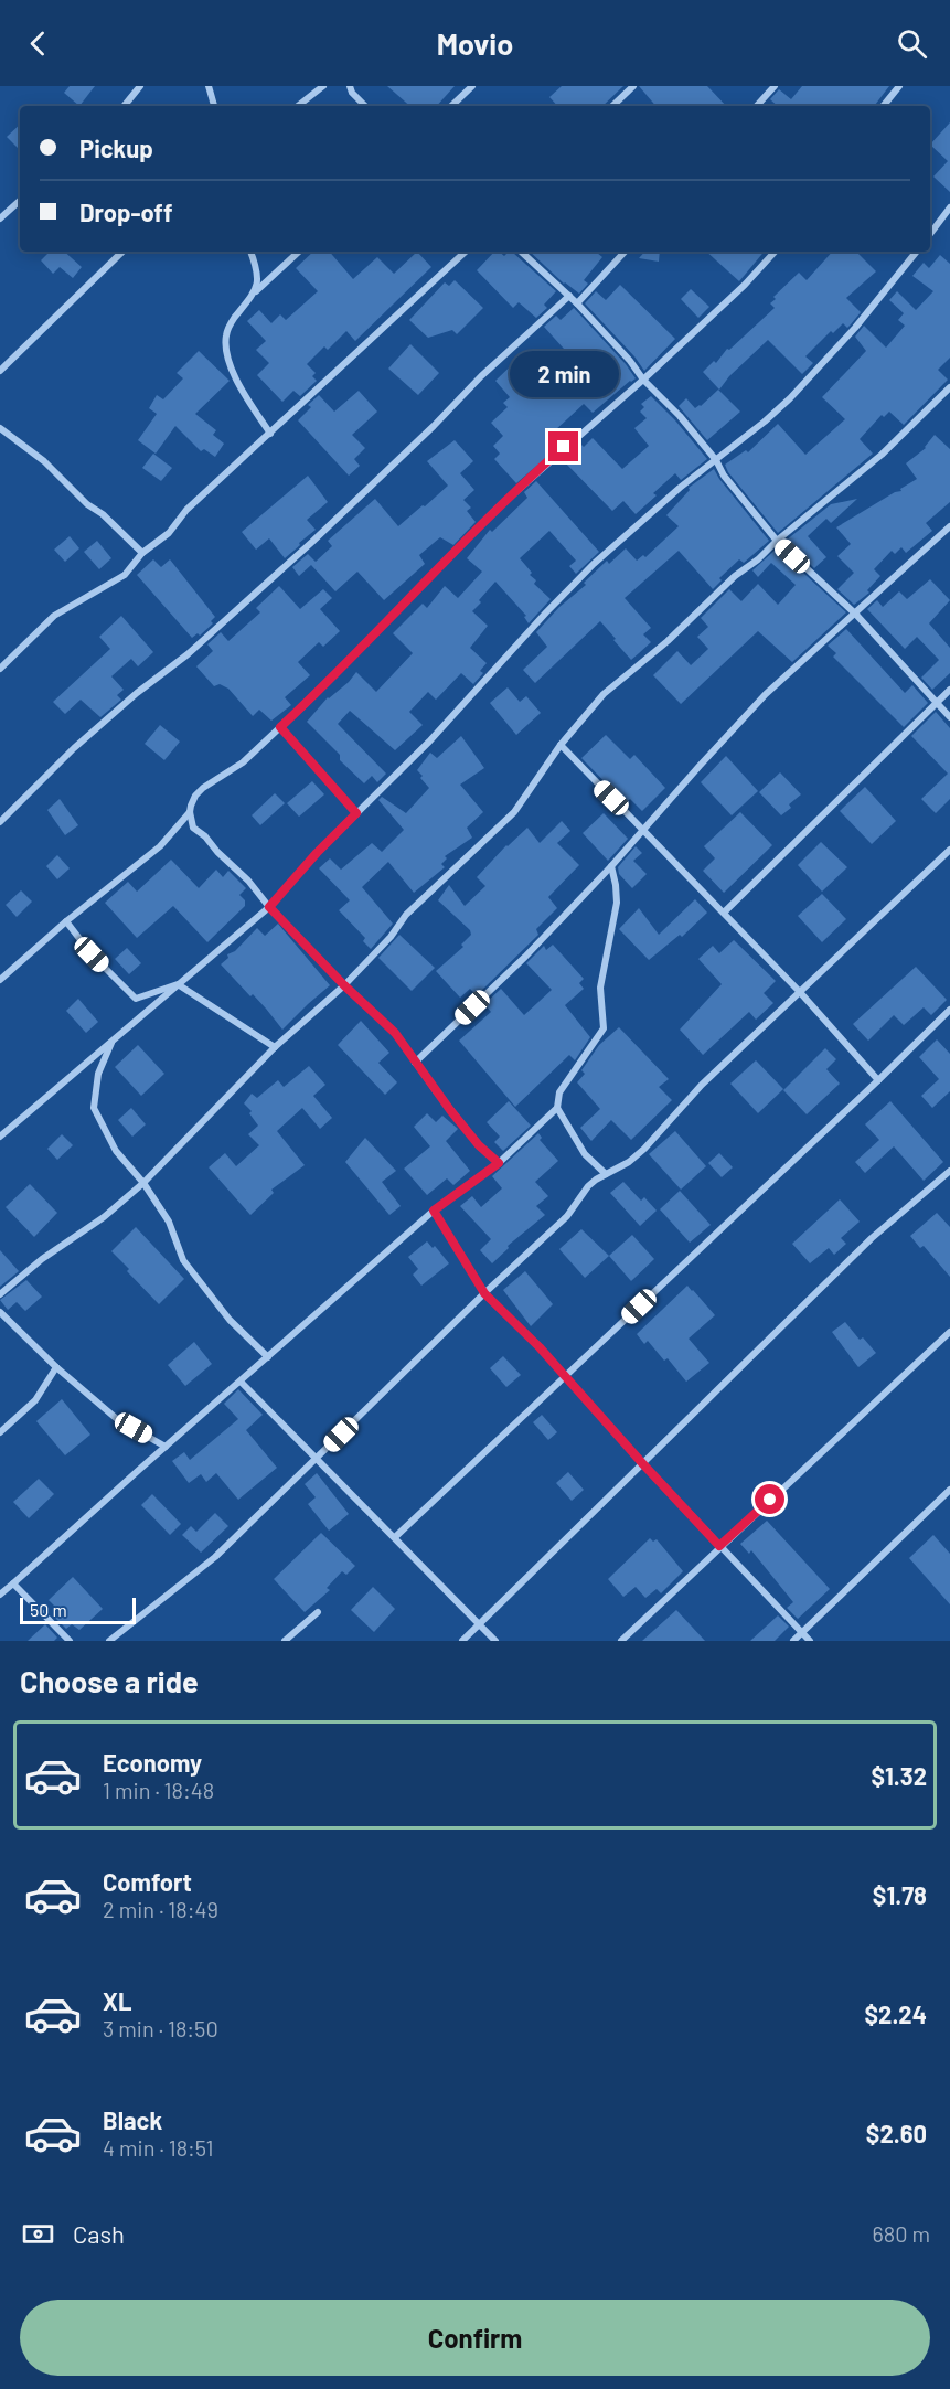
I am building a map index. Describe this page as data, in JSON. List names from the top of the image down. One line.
{"scale_bar":"50 m","page":{"header":"Movio","banner":["Pickup","Drop-off"],"bubble":"2 min","scale":"50 m","heading":"Choose a ride","list":[{"name":"Economy","note":"1 min · 18:48","value":"$1.32"},{"name":"Comfort","note":"2 min · 18:49","value":"$1.78"},{"name":"XL","note":"3 min · 18:50","value":"$2.24"},{"name":"Black","note":"4 min · 18:51","value":"$2.60"}],"pay":["Cash","680 m"],"buttons":"Confirm"}}
